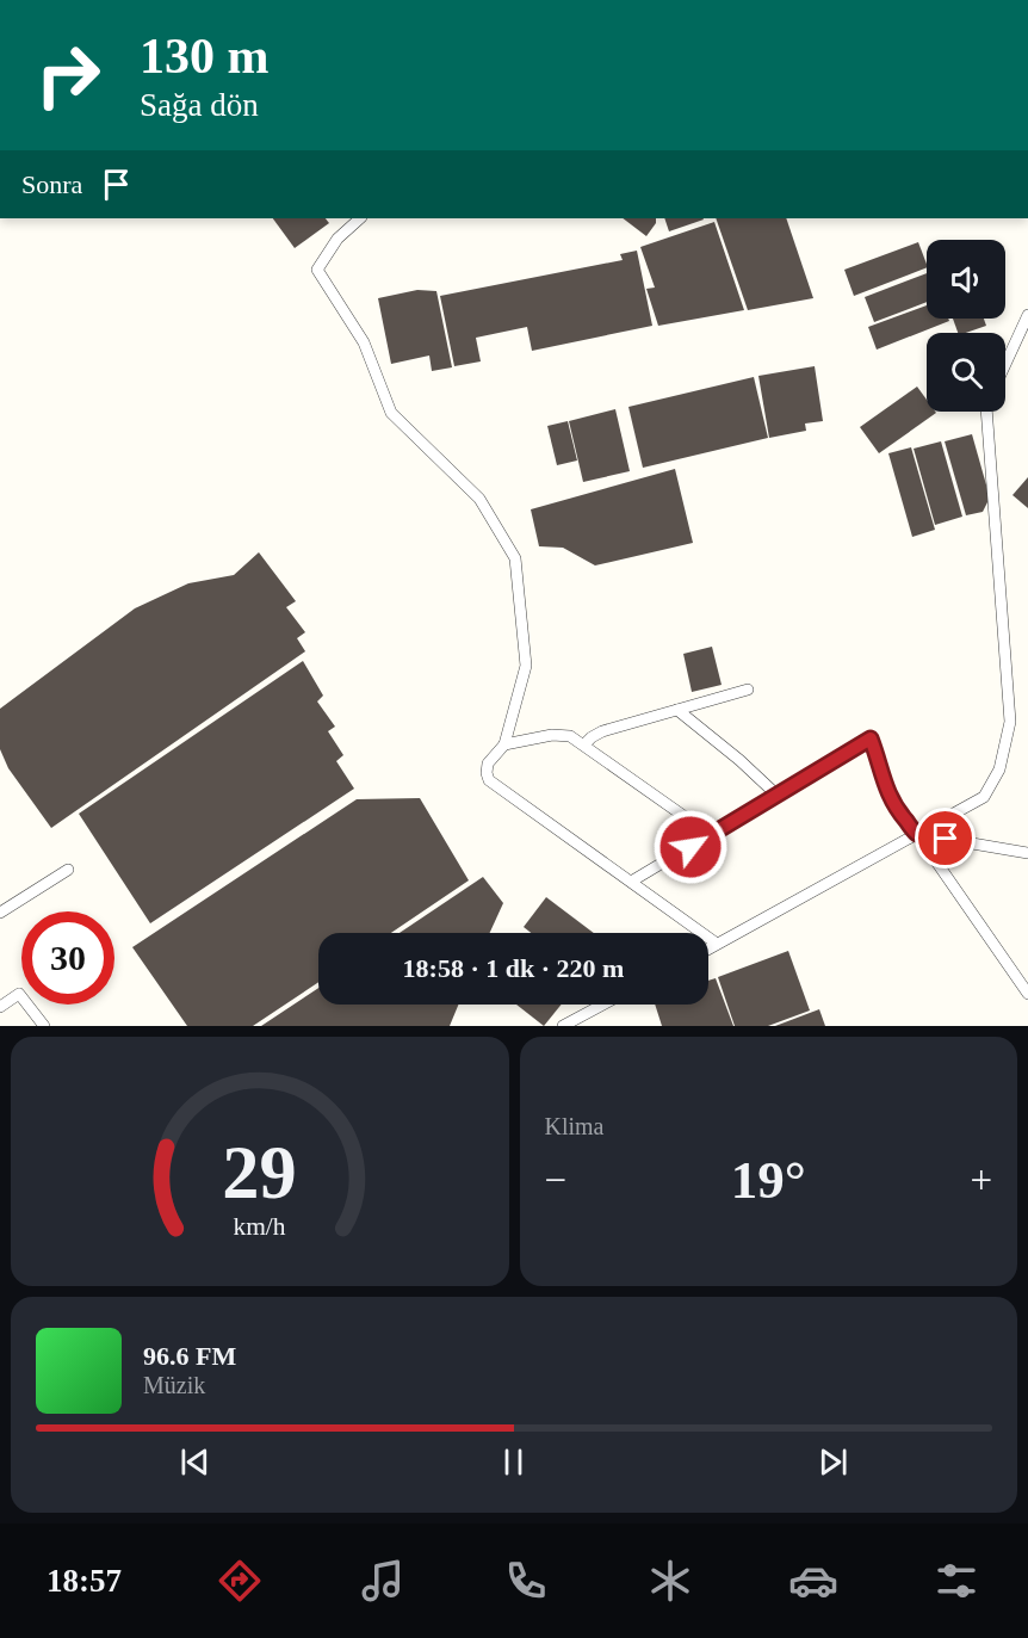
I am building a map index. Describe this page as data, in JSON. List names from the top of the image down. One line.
{"page":{"turn":["130 m","Sağa dön"],"then":"Sonra","limit":"30","trip":"18:58 · 1 dk · 220 m","tile":"Klima","heat":["−","19°","+"],"song":["96.6 FM","Müzik"],"tabs":"18:57","gauge":["29","km/h"]}}
